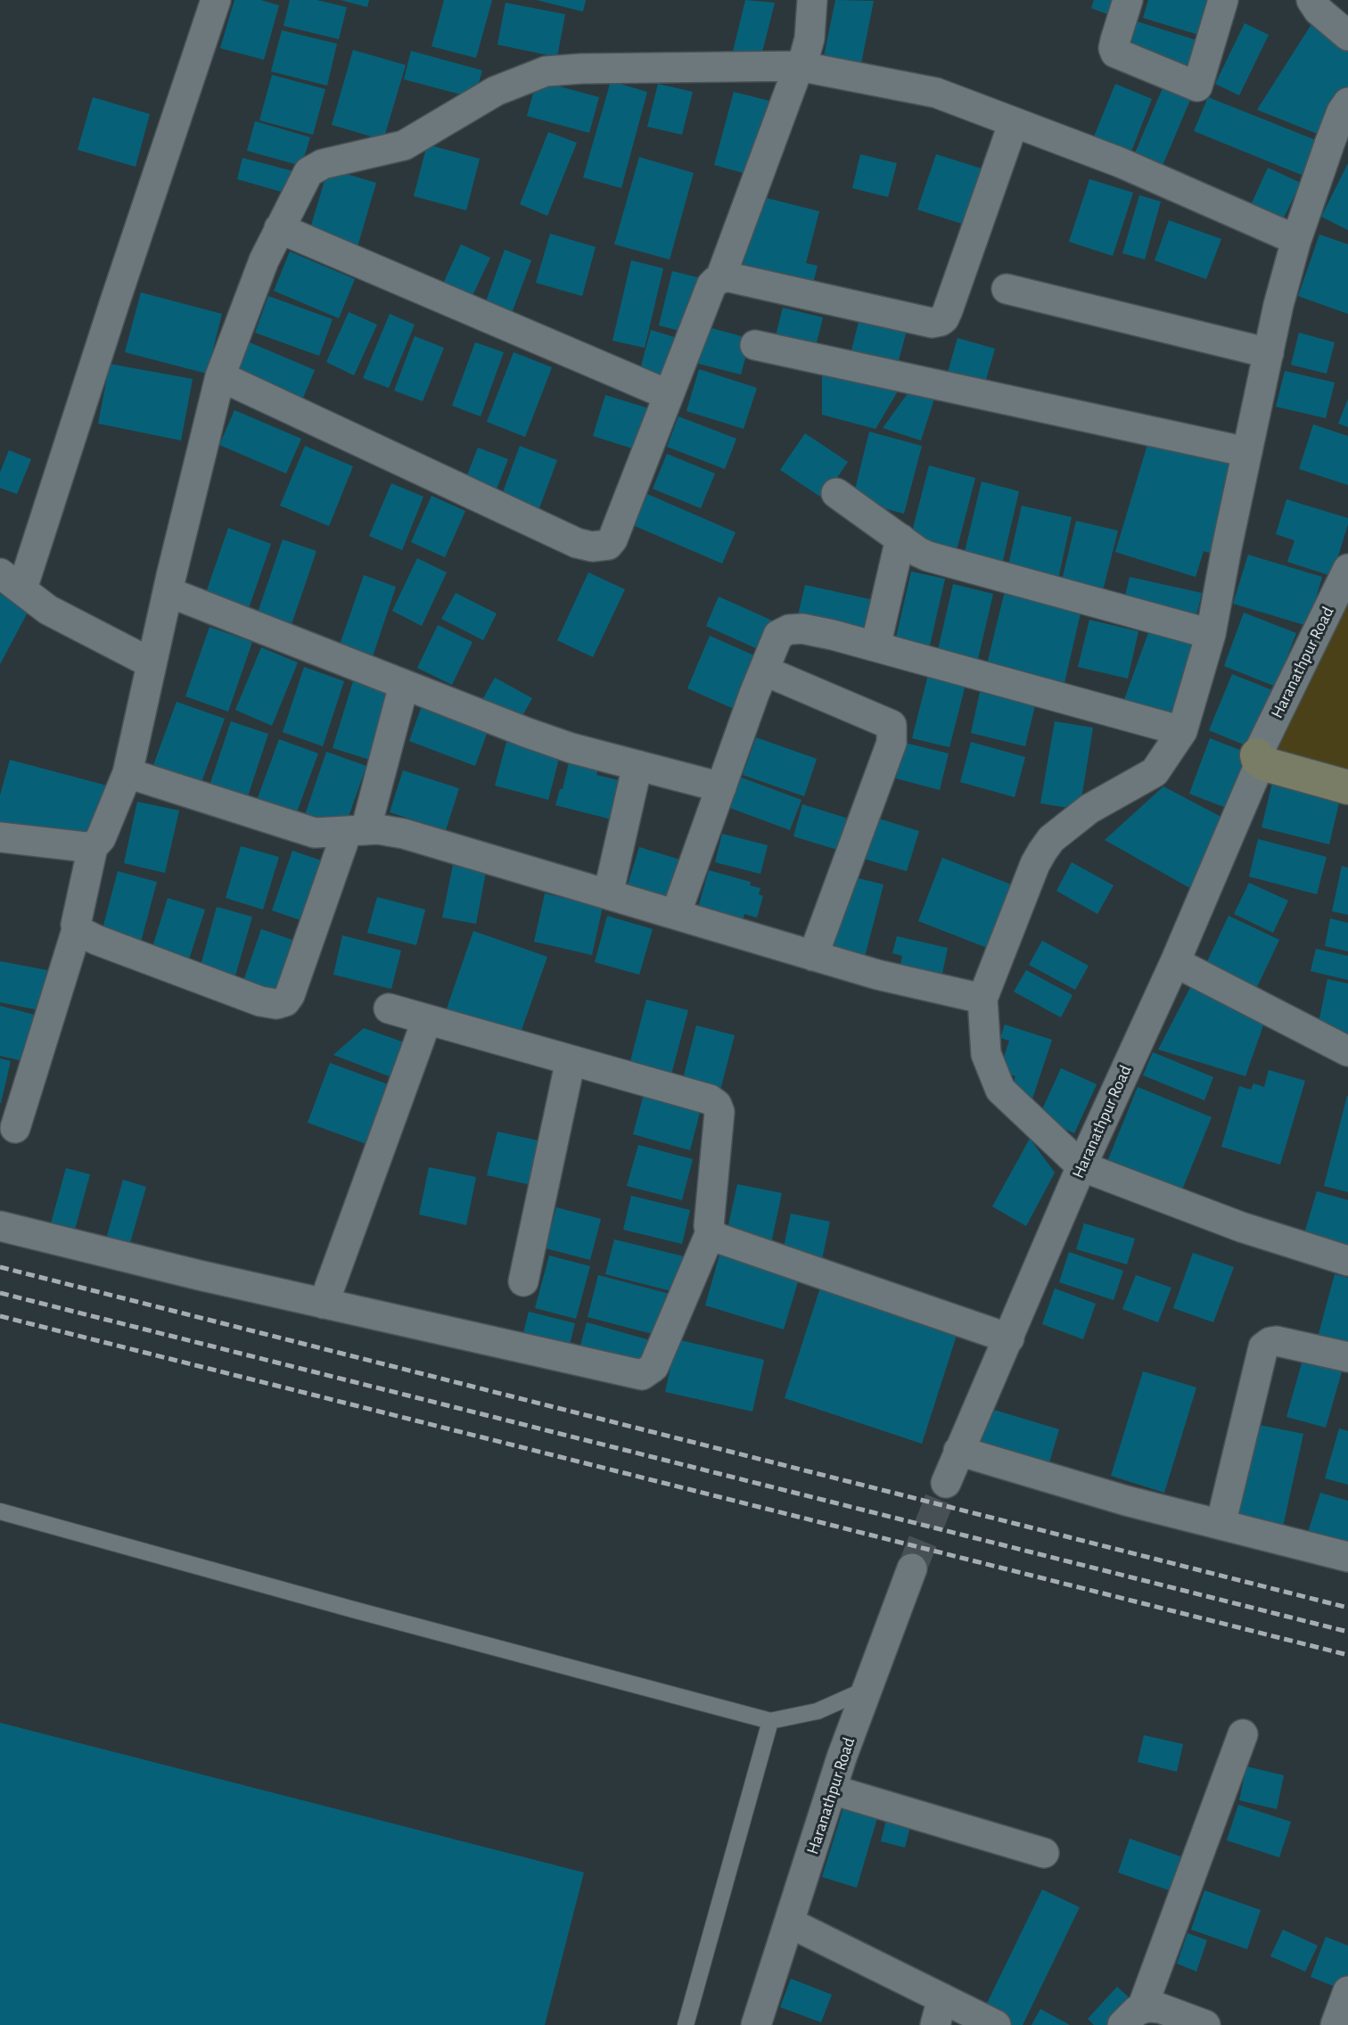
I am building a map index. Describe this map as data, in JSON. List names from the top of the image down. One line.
{"streets":{"street":["Haranathpur Road"]}}
